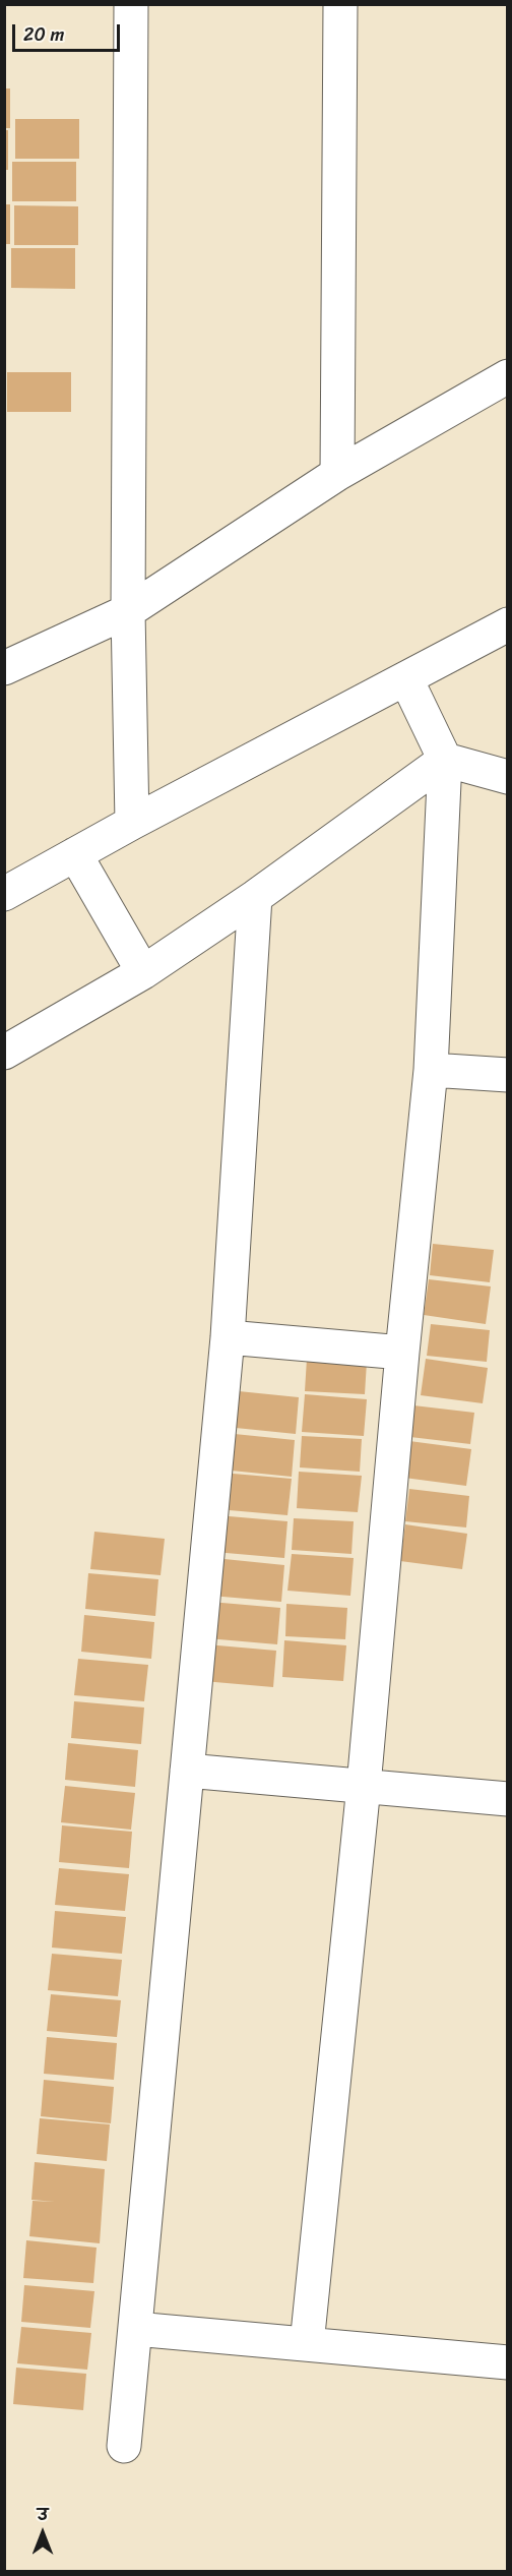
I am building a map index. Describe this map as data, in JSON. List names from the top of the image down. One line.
{"scale_bar":"20 m","north":"top"}
